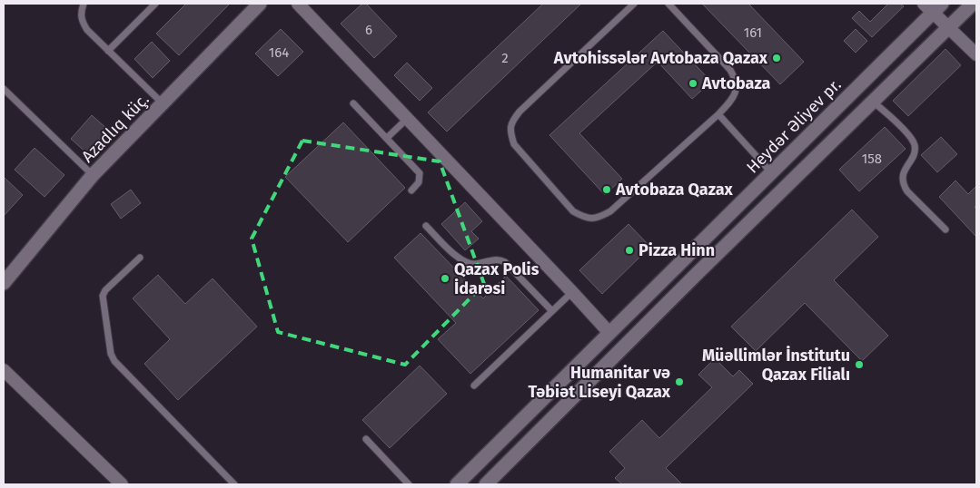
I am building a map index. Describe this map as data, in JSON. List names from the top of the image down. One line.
{"streets":{"main road":["Heydər Əliyev pr.","Azadlıq küç."]},"places":["Avtohissələr Avtobaza Qazax","Avtobaza","Avtobaza Qazax","Pizza Hinn","Qazax Polis İdarəsi","Müəllimlər İnstitutu Qazax Filialı","Humanitar və Təbiət Liseyi Qazax"],"house_numbers":["6","161","164","2","158"]}
